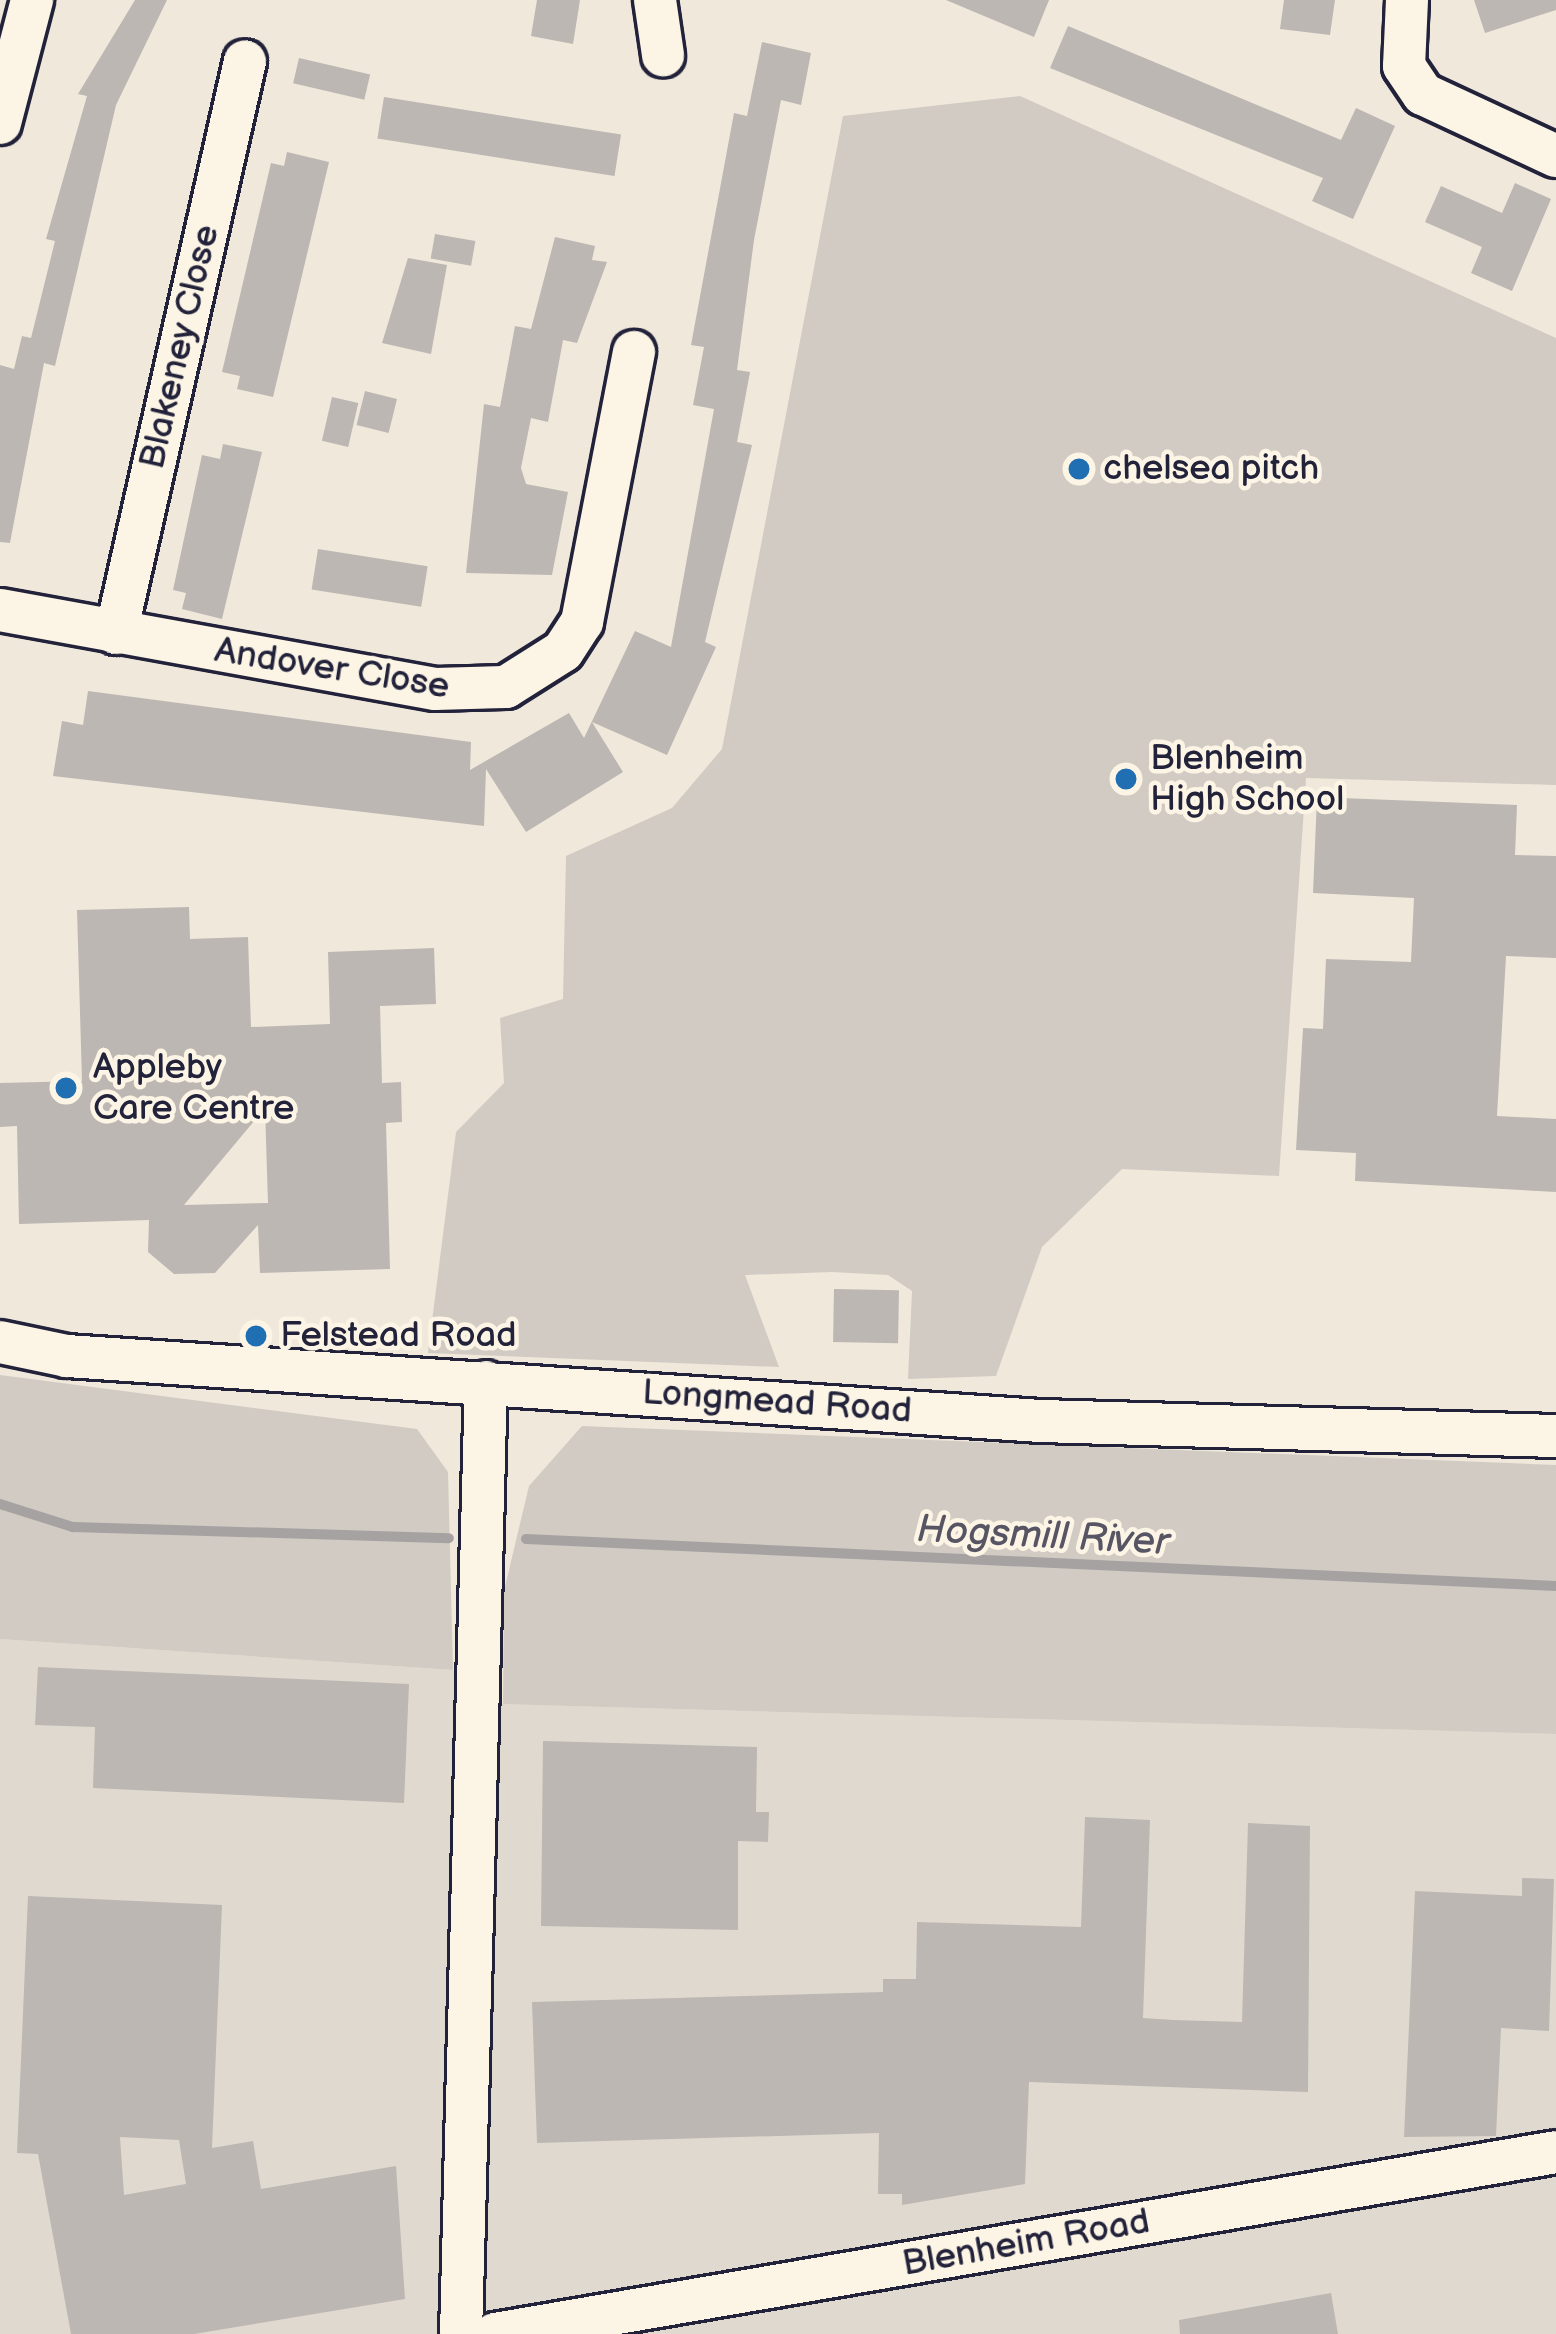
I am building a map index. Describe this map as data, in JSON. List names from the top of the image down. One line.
{"streets":{"street":["Blakeney Close","Andover Close","Longmead Road","Blenheim Road"]},"crossings":[["Blakeney Close","Andover Close"]],"water":["Hogsmill River"],"places":["chelsea pitch","Blenheim High School","Appleby Care Centre","Felstead Road"]}
